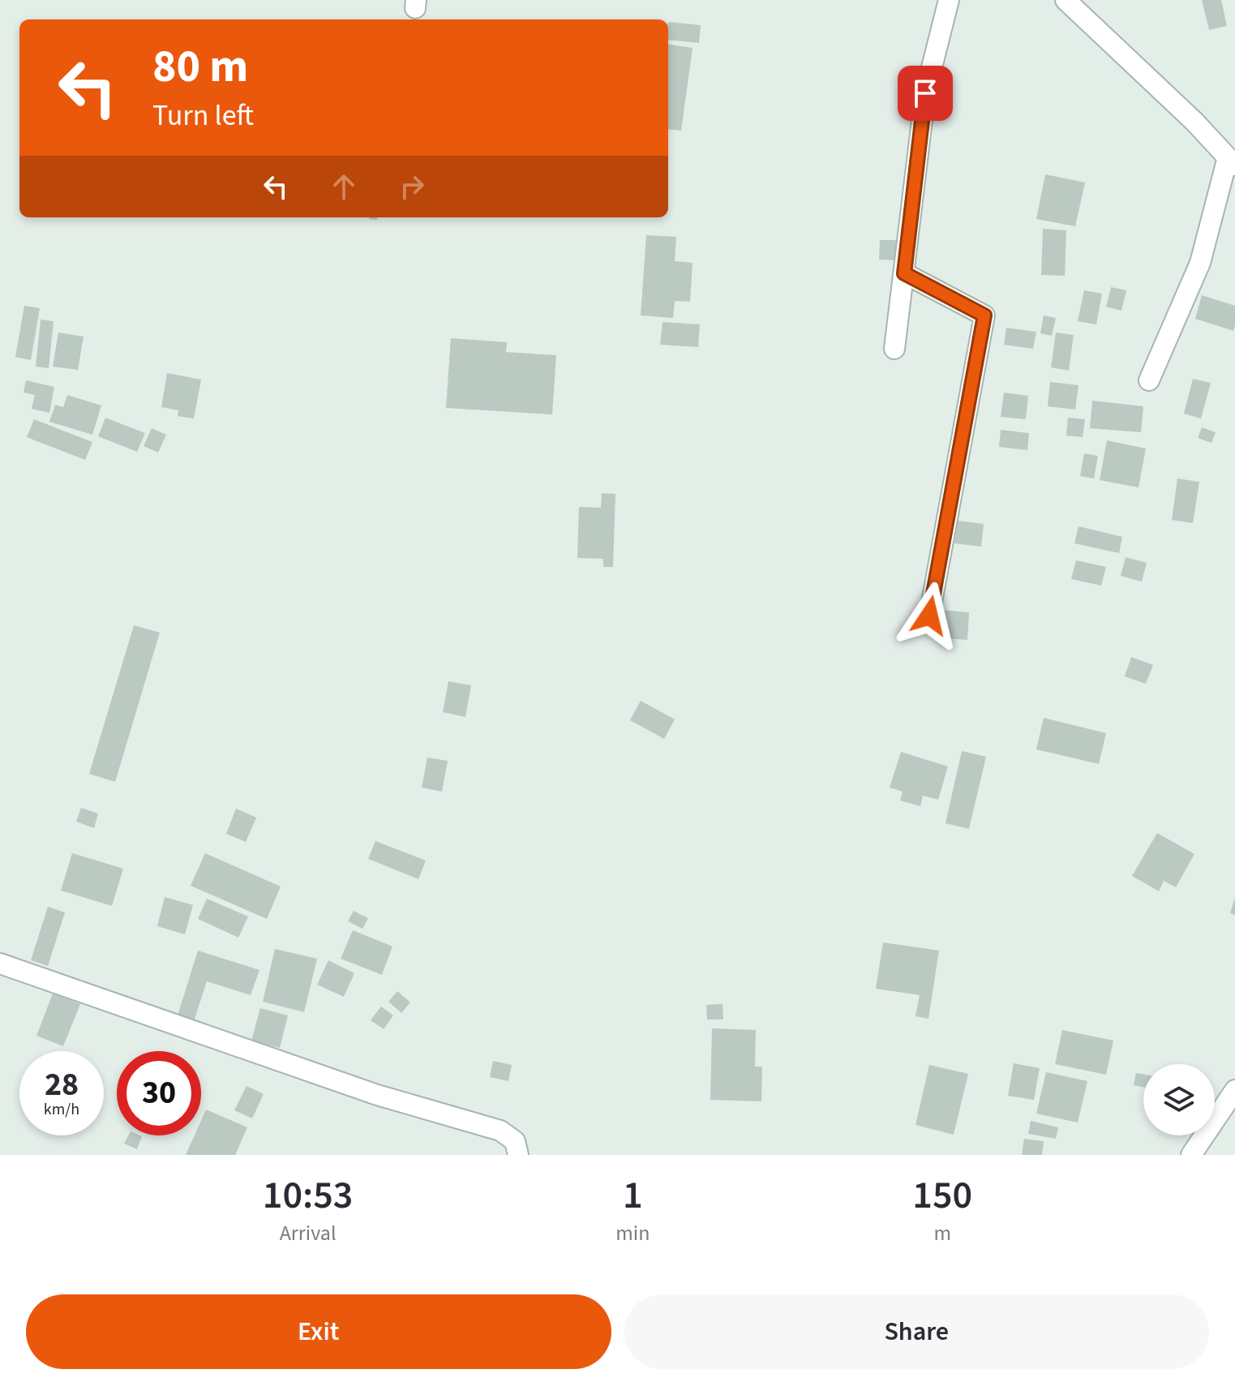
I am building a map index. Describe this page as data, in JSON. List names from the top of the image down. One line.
{"page":{"turn":["80 m","Turn left"],"speed":"28 km/h","limit":"30","eta":["10:53","Arrival","1","min","150","m"],"buttons":["Exit","Share"]}}
